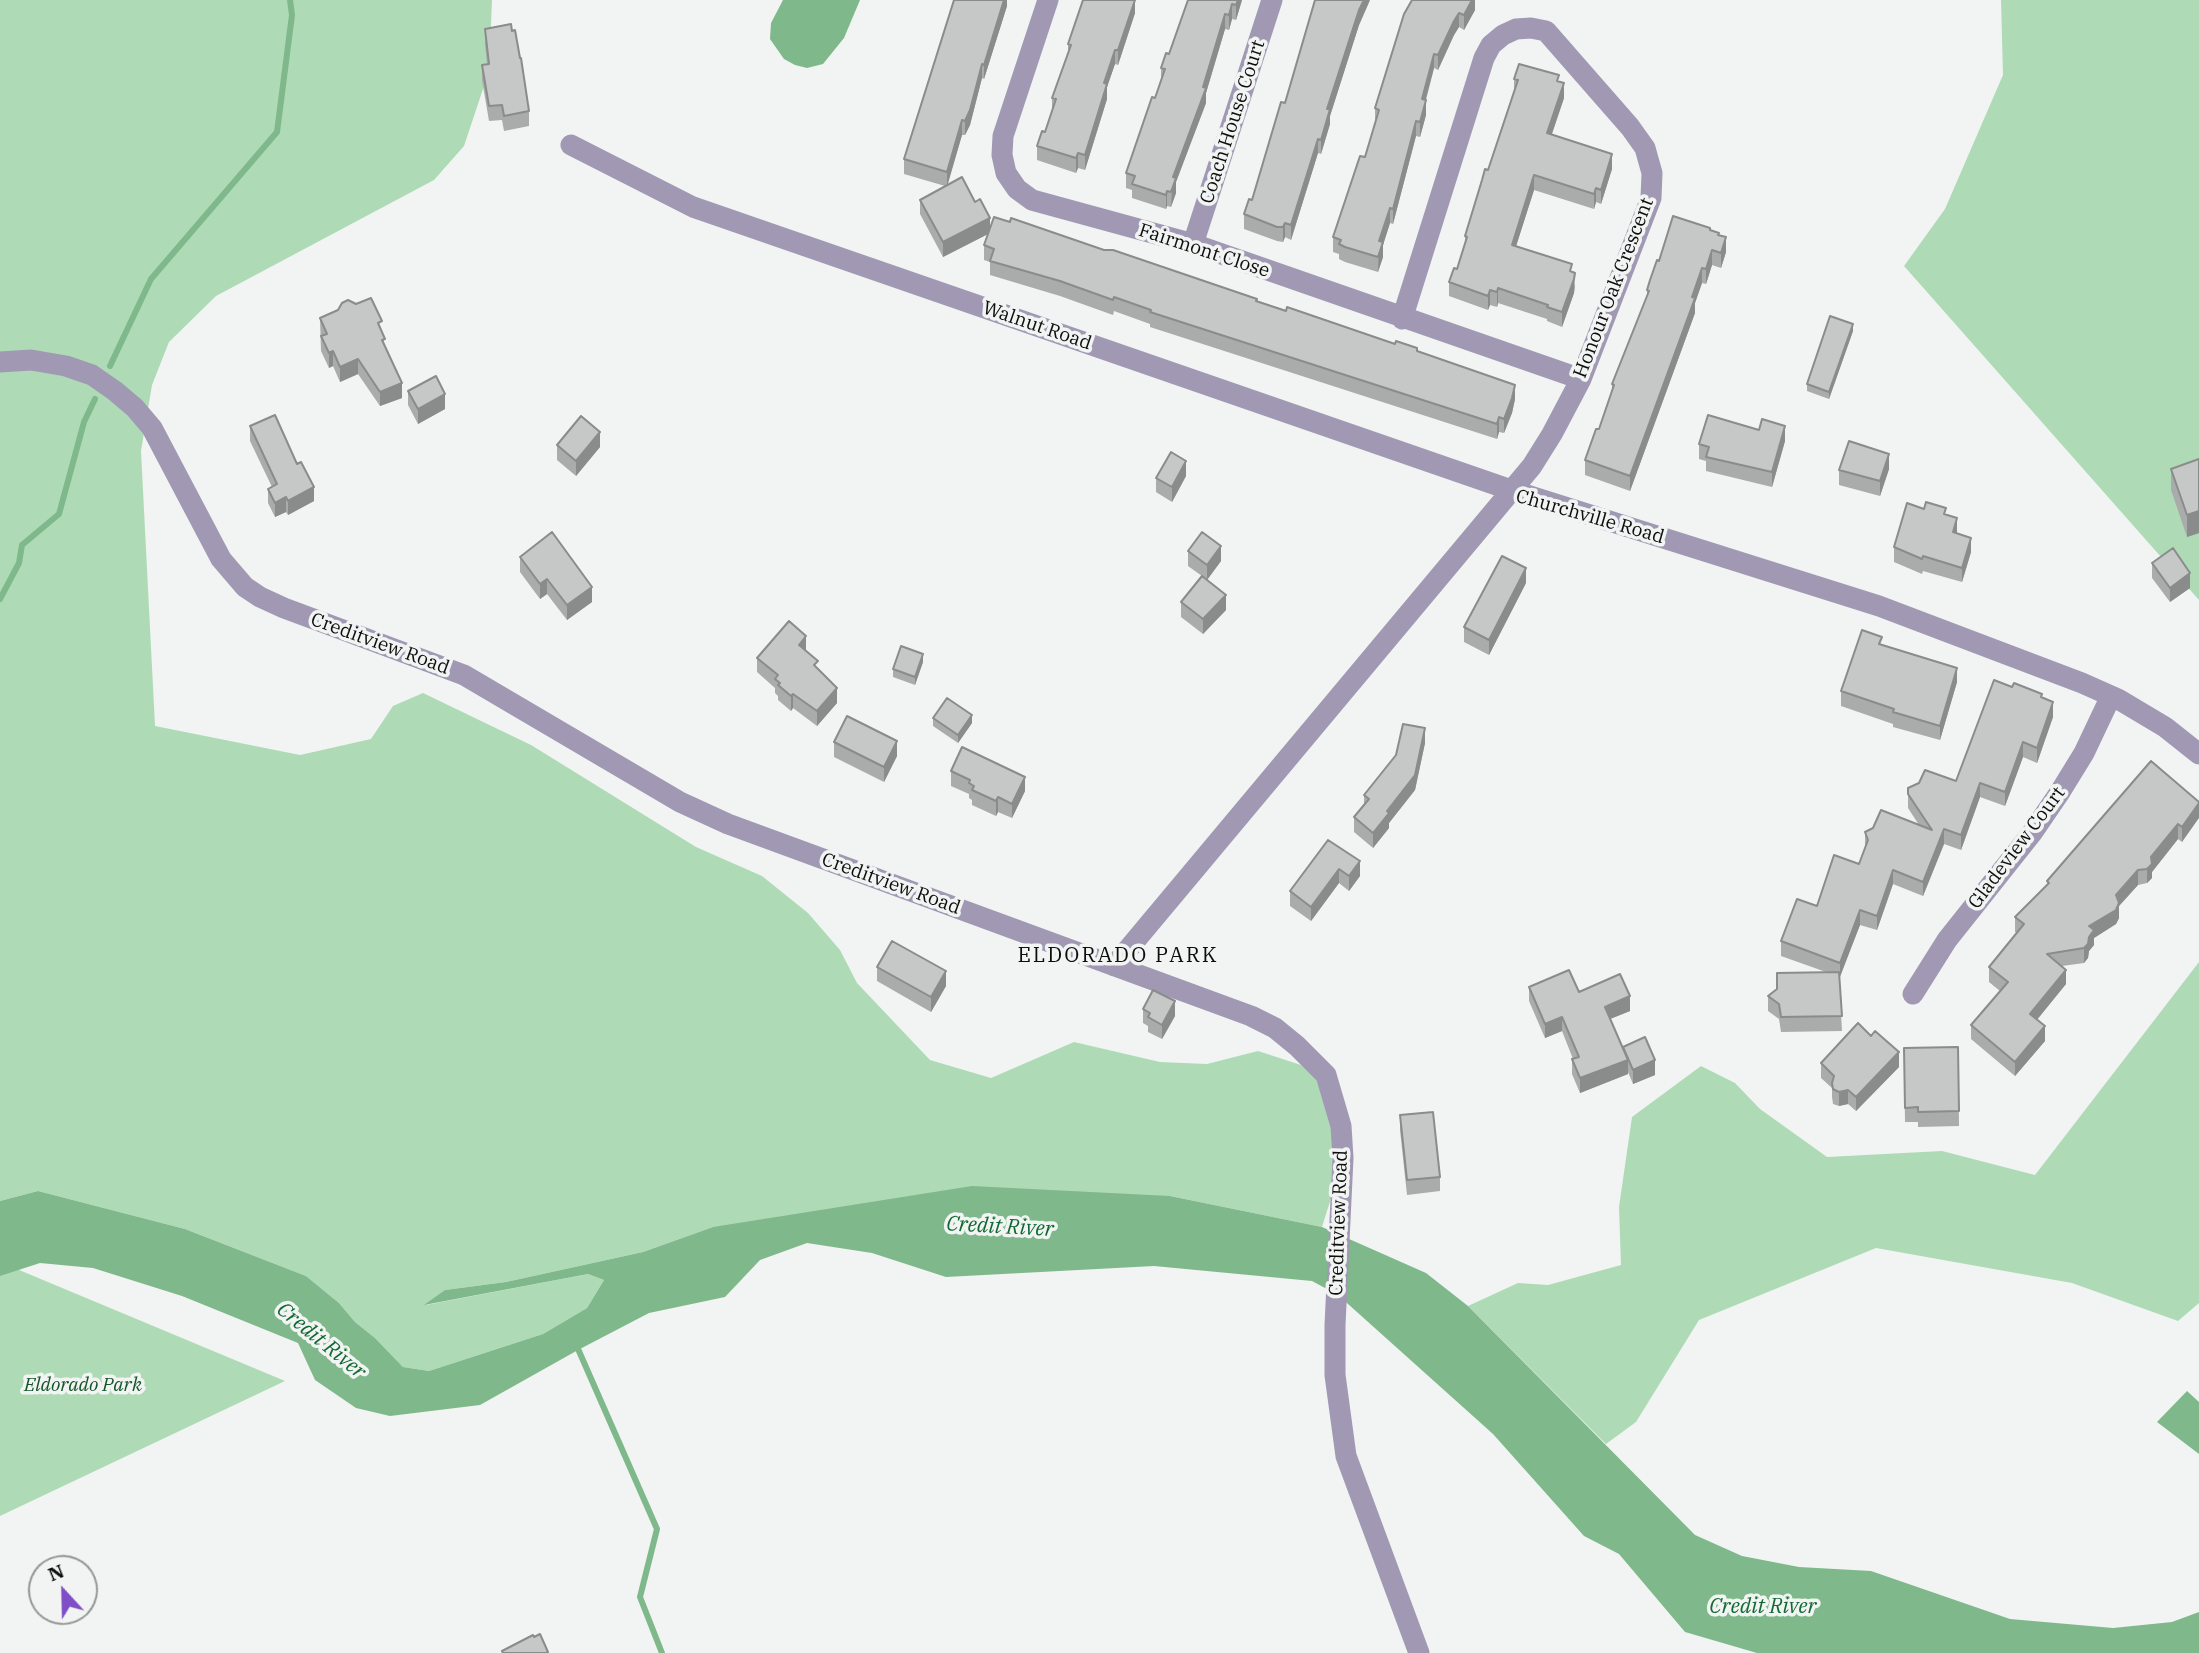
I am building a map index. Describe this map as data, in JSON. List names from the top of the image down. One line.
{"streets":{"street":["Coach House Court","Fairmont Close","Honour Oak Crescent","Walnut Road","Churchville Road","Creditview Road","Gladeview Court"]},"crossings":[["Coach House Court","Fairmont Close"],["Fairmont Close","Honour Oak Crescent"],["Honour Oak Crescent","Walnut Road"],["Honour Oak Crescent","Churchville Road"],["Walnut Road","Churchville Road"],["Churchville Road","Creditview Road"],["Churchville Road","Gladeview Court"]],"districts":["ELDORADO PARK"],"water":["Credit River"],"parks":["Eldorado Park"],"north":"top"}
